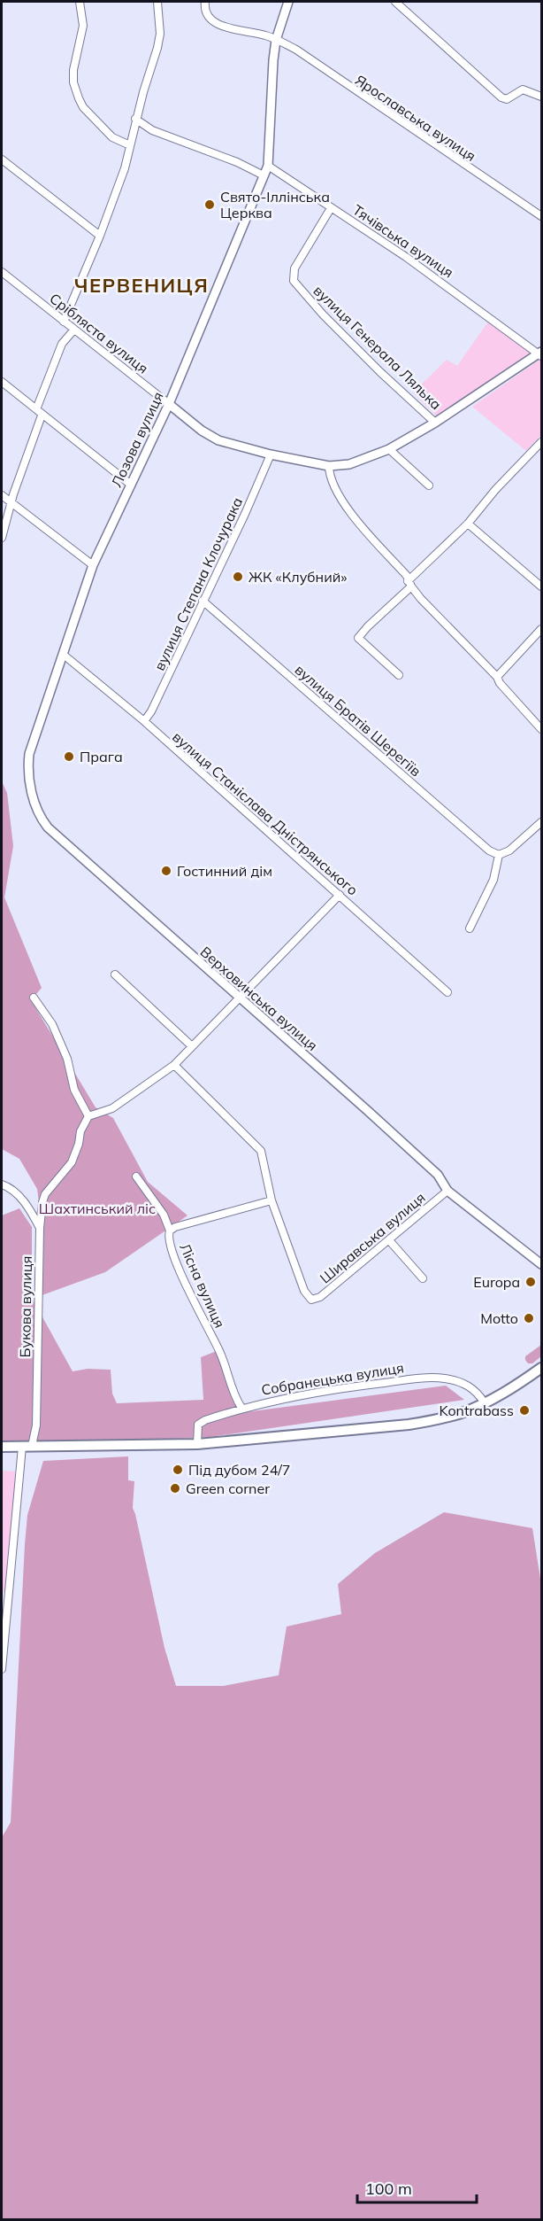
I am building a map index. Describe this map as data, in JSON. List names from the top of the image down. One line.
{"streets":{"street":["Ярославська вулиця","Тячівська вулиця","Срібляста вулиця","вулиця Генерала Лялька","Лозова вулиця","вулиця Степана Клочурака","вулиця Братів Шерегіїв","вулиця Станіслава Дністрянського","Верховинська вулиця","Ширавська вулиця","Лісна вулиця","Букова вулиця","Собранецька вулиця"]},"crossings":[["Тячівська вулиця","вулиця Генерала Лялька"],["Срібляста вулиця","вулиця Генерала Лялька"],["Срібляста вулиця","Лозова вулиця"],["Срібляста вулиця","вулиця Степана Клочурака"],["Лозова вулиця","вулиця Станіслава Дністрянського"],["Лозова вулиця","Верховинська вулиця"],["вулиця Степана Клочурака","вулиця Братів Шерегіїв"],["вулиця Степана Клочурака","вулиця Станіслава Дністрянського"],["Верховинська вулиця","Ширавська вулиця"],["Лісна вулиця","Собранецька вулиця"]],"districts":["ЧЕРВЕНИЦЯ"],"parks":["Шахтинський ліс"],"places":["Свято-Іллінська Церква","ЖК «Клубний»","Прага","Гостинний дім","Europa","Motto","Kontrabass","Під дубом 24/7","Green corner"],"scale_bar":"100 m"}
